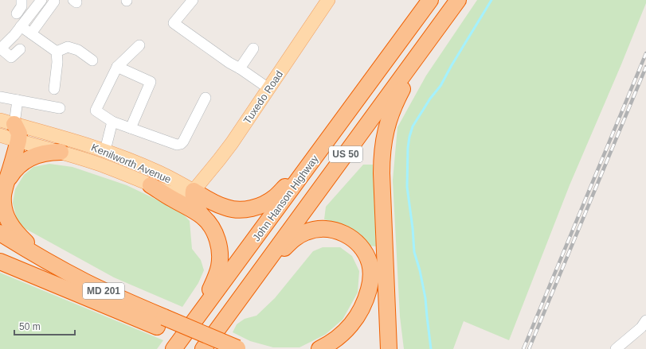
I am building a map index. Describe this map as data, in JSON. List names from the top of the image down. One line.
{"streets":{"highway":["US 50","John Hanson Highway","MD 201"],"main road":["Tuxedo Road","Kenilworth Avenue"]},"crossings":[["Tuxedo Road","Kenilworth Avenue"]],"scale_bar":"50 m"}
